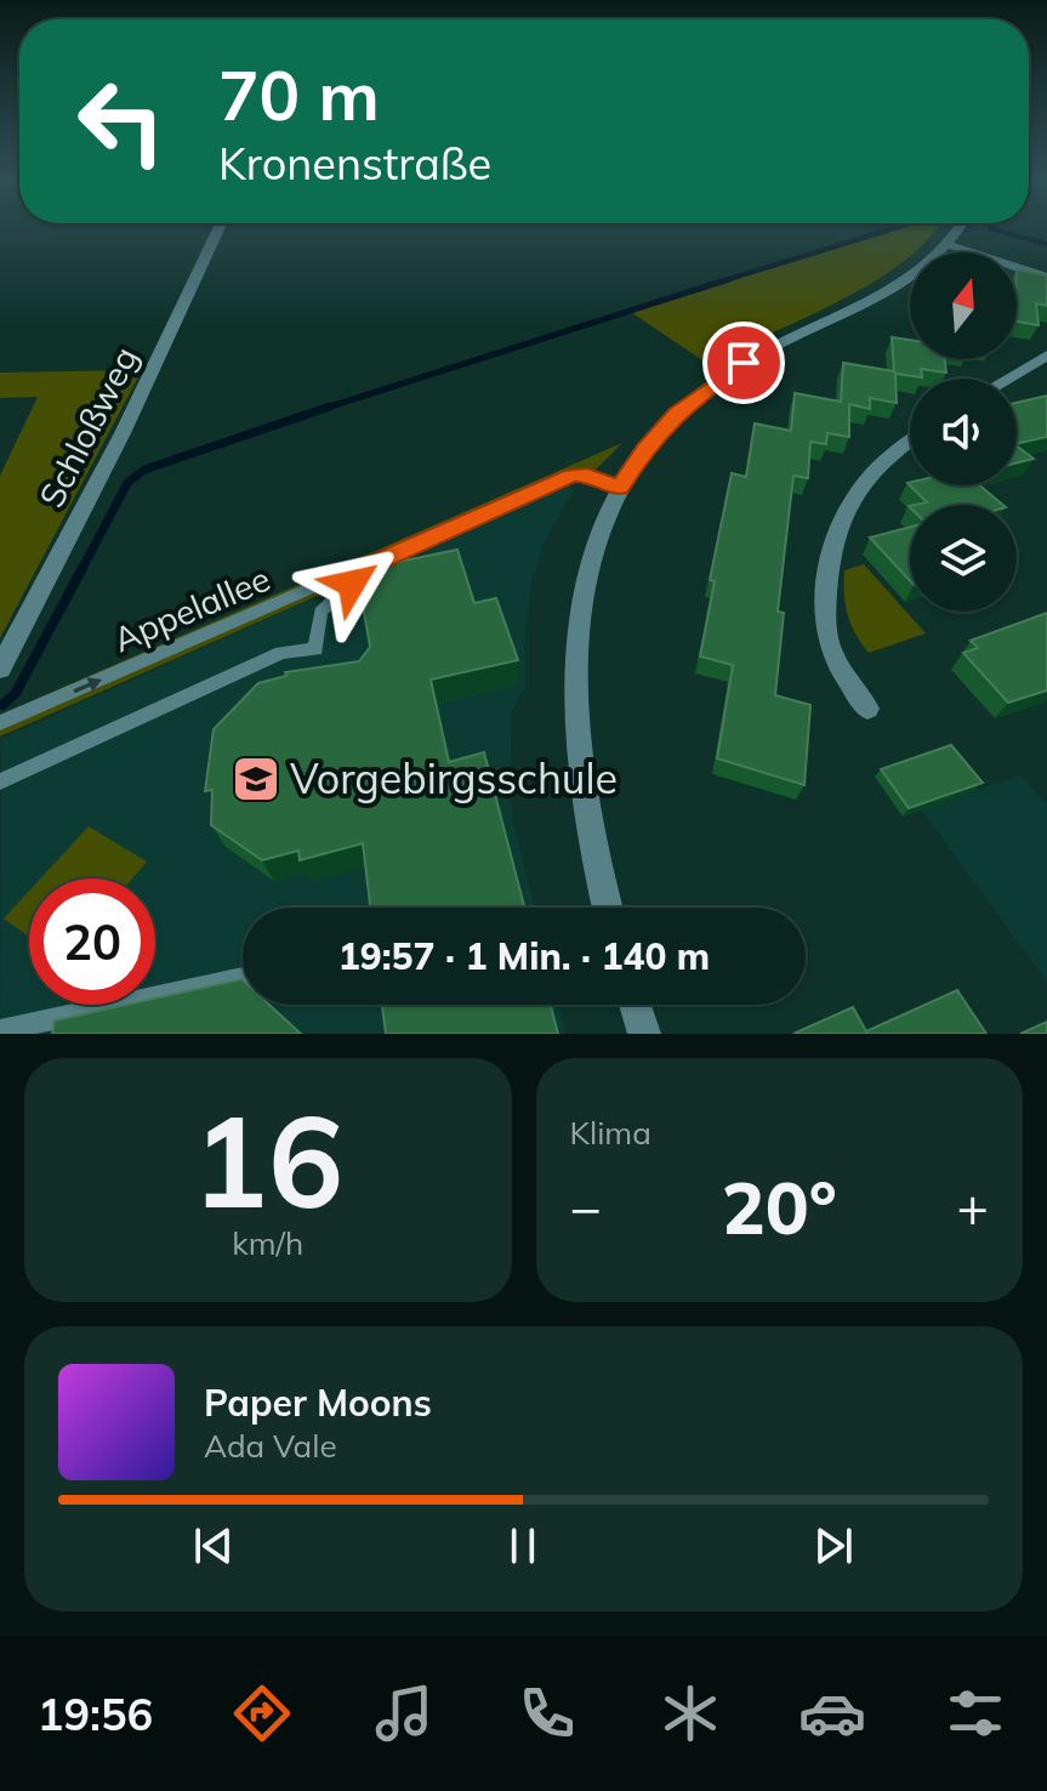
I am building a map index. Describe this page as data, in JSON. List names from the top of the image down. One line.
{"streets":{"street":["Schloßweg"],"lane":["Appelallee"]},"places":{"school or university":["Vorgebirgsschule"]},"north":"top","page":{"turn":["70 m","Kronenstraße"],"limit":"20","trip":"19:57 · 1 Min. · 140 m","tile":[["16","km/h"],"Klima"],"heat":["−","20°","+"],"song":["Paper Moons","Ada Vale"],"tabs":"19:56"}}
